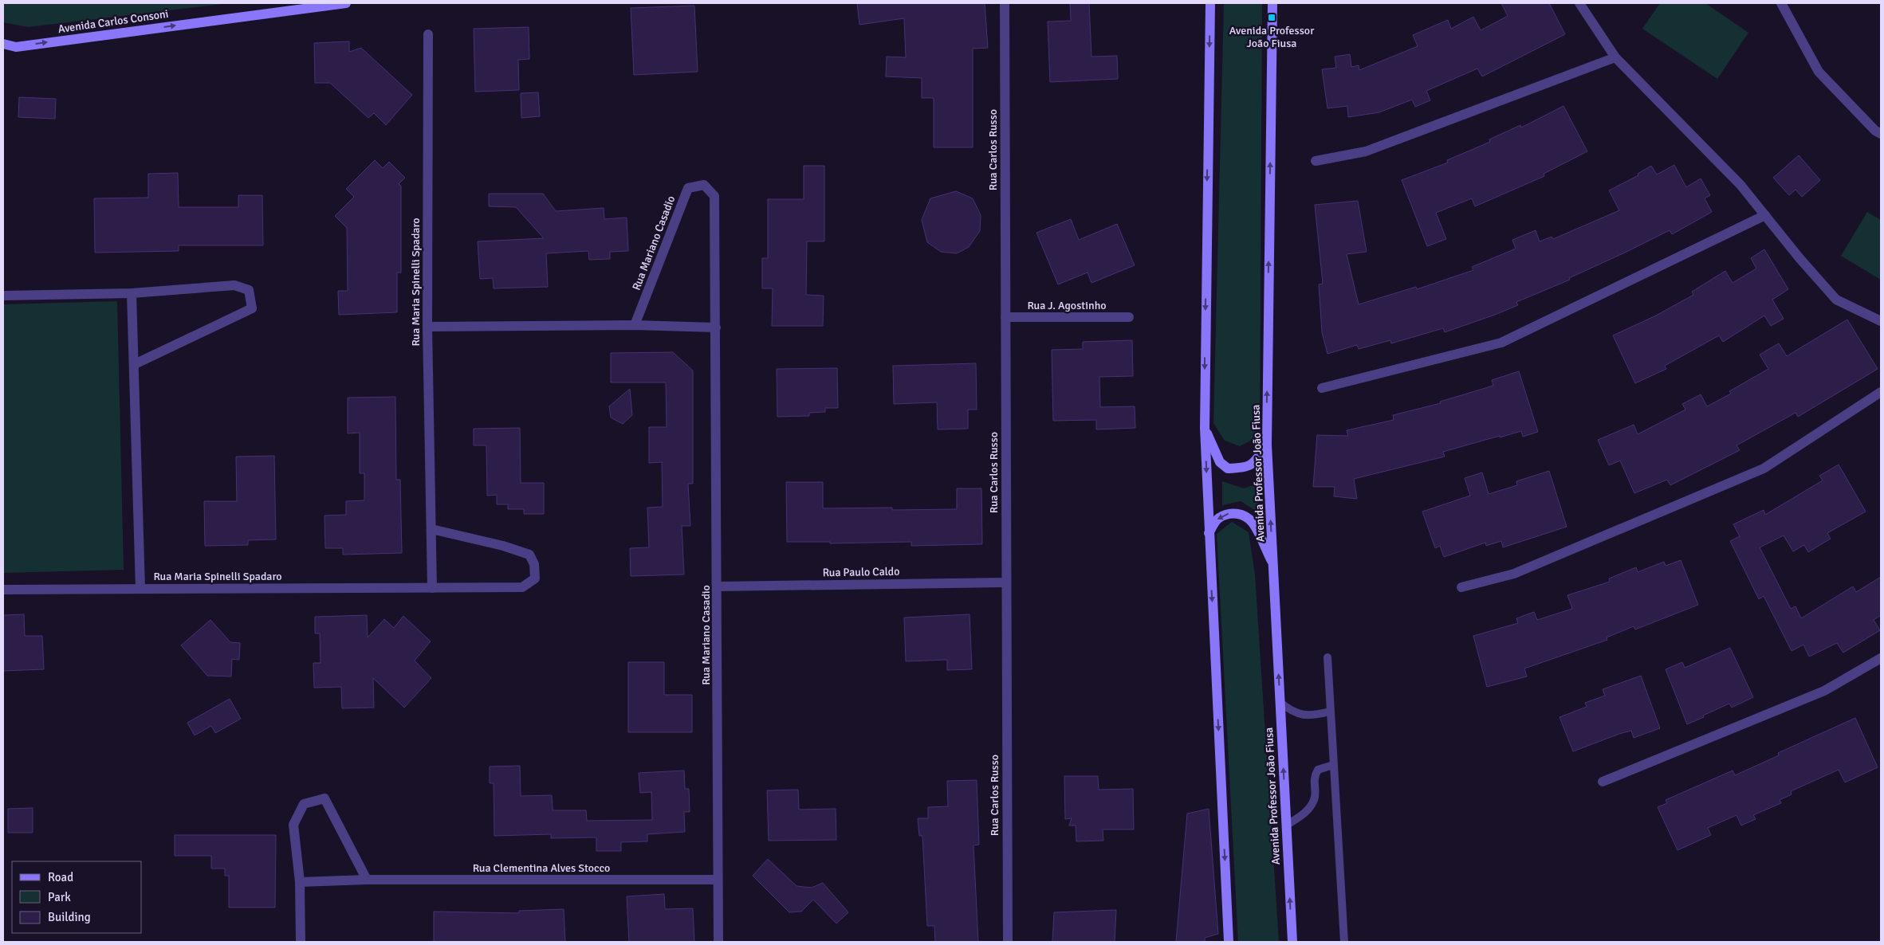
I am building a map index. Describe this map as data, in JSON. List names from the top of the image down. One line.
{"streets":{"main road":["Avenida Carlos Consoni","Avenida Professor João Fiusa"],"street":["Rua Carlos Russo","Rua Mariano Casadio","Rua Maria Spinelli Spadaro","Rua J. Agostinho","Rua Paulo Caldo","Rua Clementina Alves Stocco"]},"crossings":[["Rua Carlos Russo","Rua J. Agostinho"],["Rua Carlos Russo","Rua Paulo Caldo"],["Rua Mariano Casadio","Rua Paulo Caldo"],["Rua Mariano Casadio","Rua Clementina Alves Stocco"]],"one_way":["Avenida Carlos Consoni"],"places":{"transit":["Avenida Professor João Fiusa"]},"legend":["Road","Park","Building"]}
